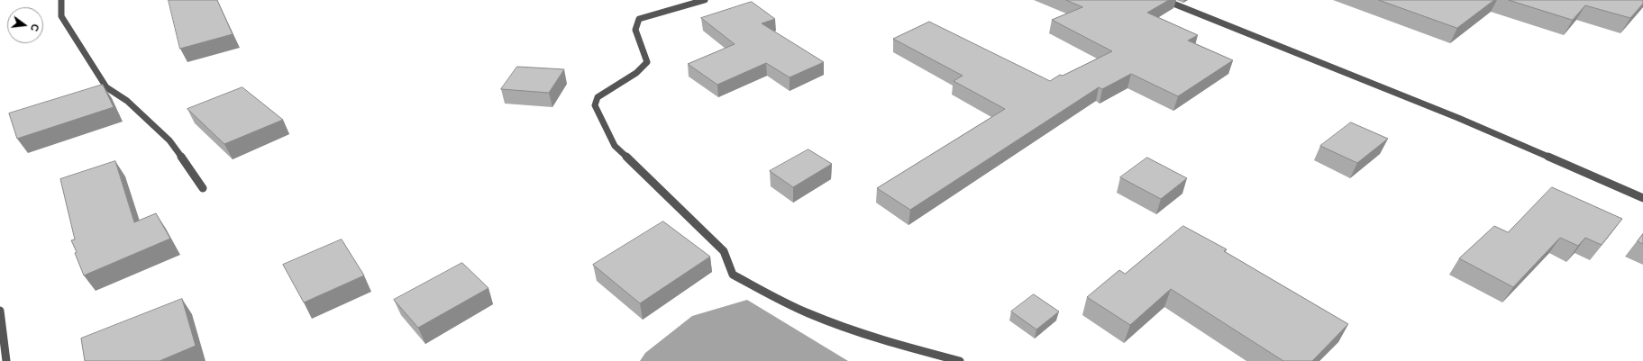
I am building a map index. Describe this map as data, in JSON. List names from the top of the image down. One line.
{"north":"right"}
